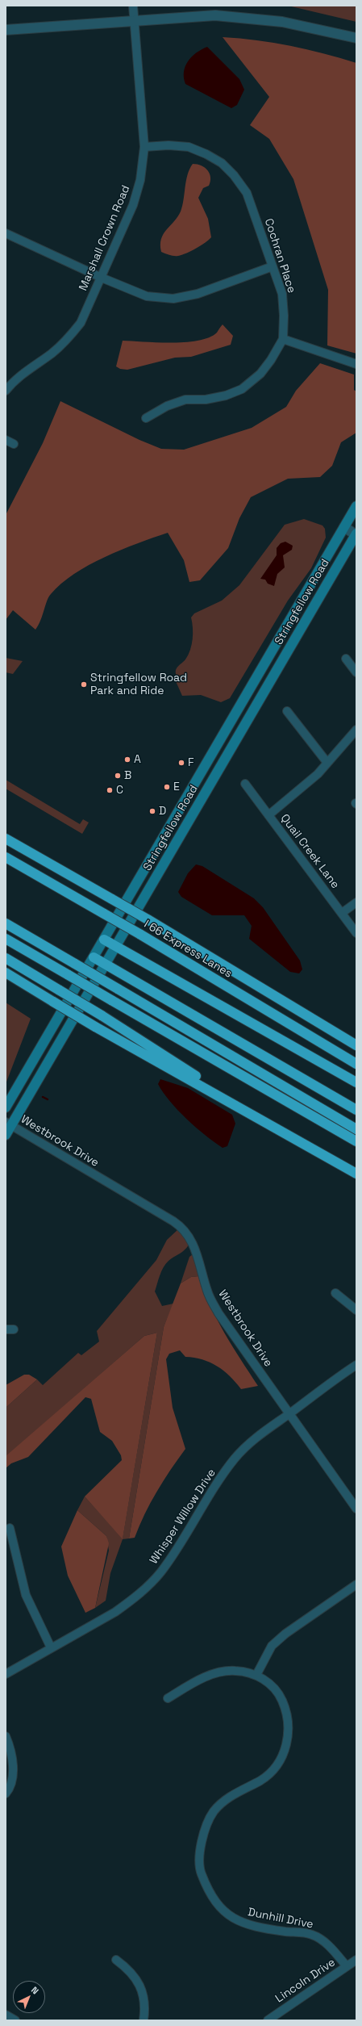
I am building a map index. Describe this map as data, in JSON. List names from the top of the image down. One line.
{"streets":{"highway":["I 66 Express Lanes"],"main road":["Stringfellow Road"],"street":["Marshall Crown Road","Cochran Place","Quail Creek Lane","Westbrook Drive","Whisper Willow Drive","Dunhill Drive","Lincoln Drive"]},"crossings":[["Marshall Crown Road","Cochran Place"],["Stringfellow Road","Westbrook Drive"],["Westbrook Drive","Whisper Willow Drive"],["Dunhill Drive","Lincoln Drive"]],"places":["Stringfellow Road Park and Ride","A","F","B","E","C","D"],"north":"top right"}
